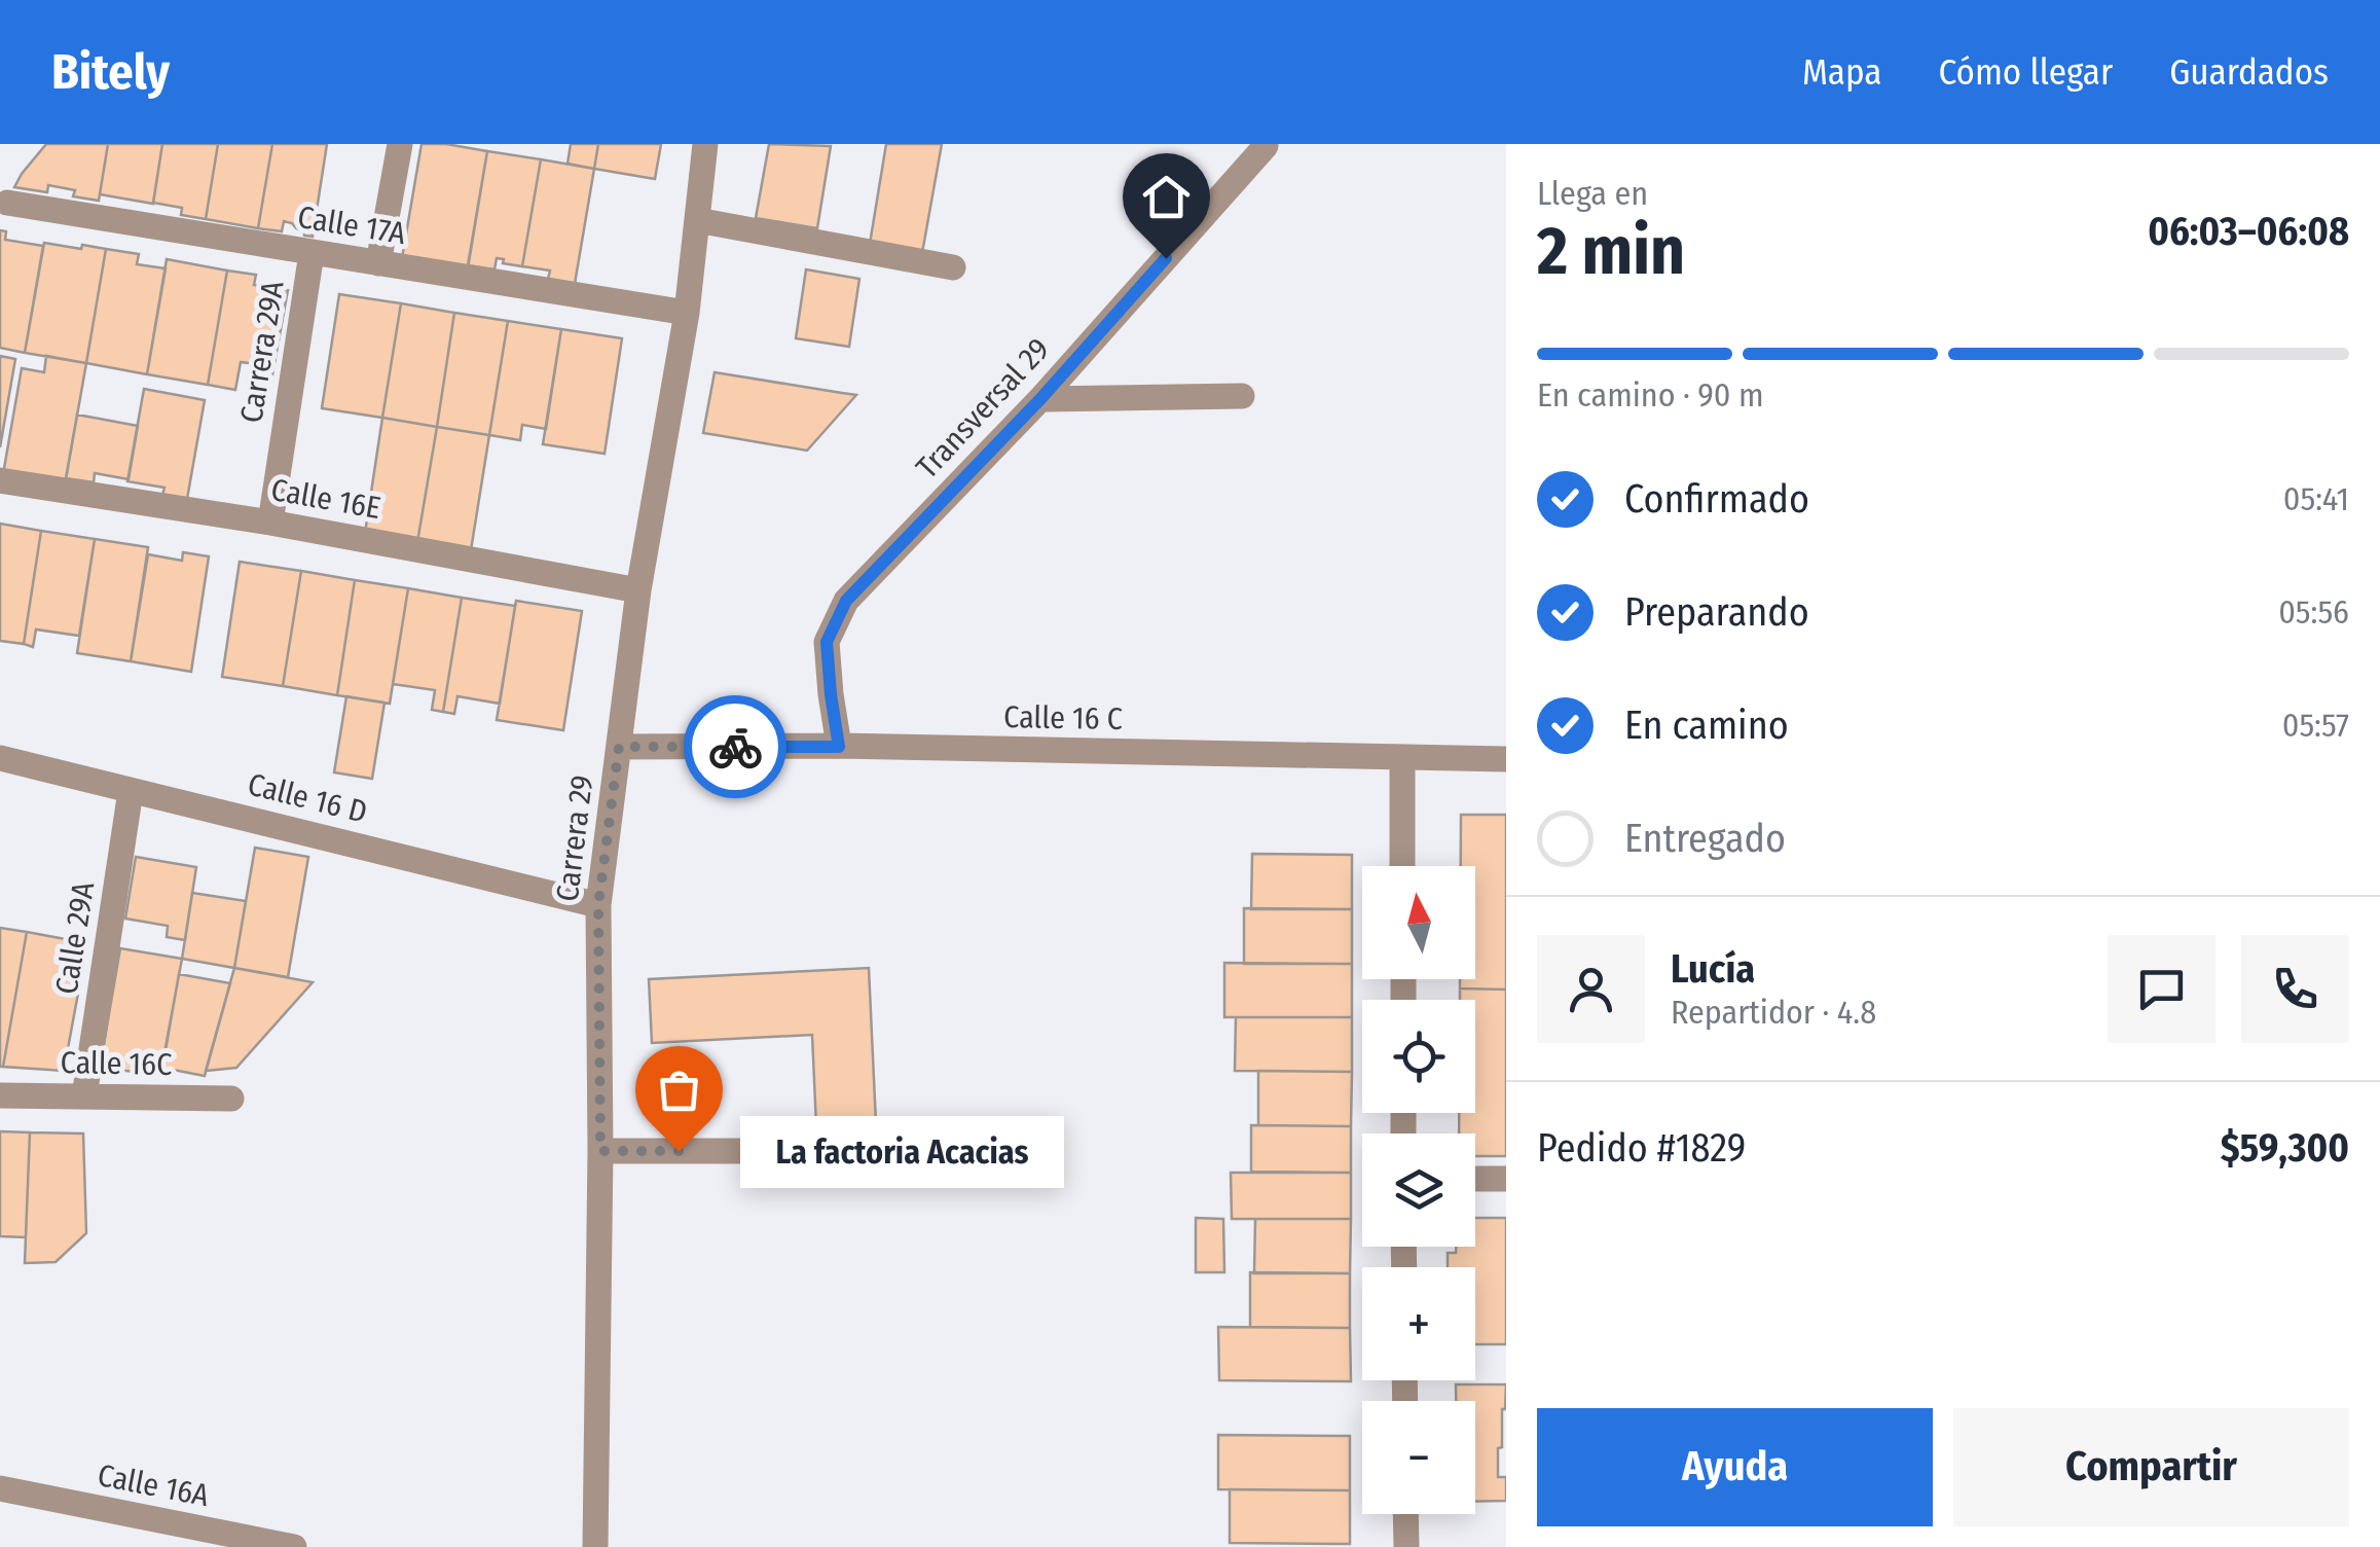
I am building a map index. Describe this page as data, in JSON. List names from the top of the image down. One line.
{"streets":{"street":["Calle 17A","Carrera 29A","Transversal 29","Calle 16E","Calle 16 C","Calle 16 D","Carrera 29","Calle 29A","Calle 16C","Calle 16A"]},"crossings":[["Calle 17A","Carrera 29A"],["Calle 17A","Carrera 29"],["Carrera 29A","Calle 16E"],["Transversal 29","Calle 16 C"],["Calle 16E","Carrera 29"],["Calle 16 C","Carrera 29"],["Calle 16 D","Carrera 29"],["Calle 16 D","Calle 29A"],["Calle 29A","Calle 16C"]],"places":["La factoria Acacias"],"north":"top","page":{"header":"Bitely","nav":["Mapa","Cómo llegar","Guardados"],"heading":["2 min","Llega en","06:03–06:08"],"panel":["Lucía","Repartidor · 4.8","Pedido #1829","$59,300"],"bar":"En camino · 90 m","list":[["Confirmado","05:41"],["Preparando","05:56"],["En camino","05:57"],"Entregado"],"map_buttons":["+","−"],"bubble":"La factoria Acacias","buttons":["Ayuda","Compartir"]}}
